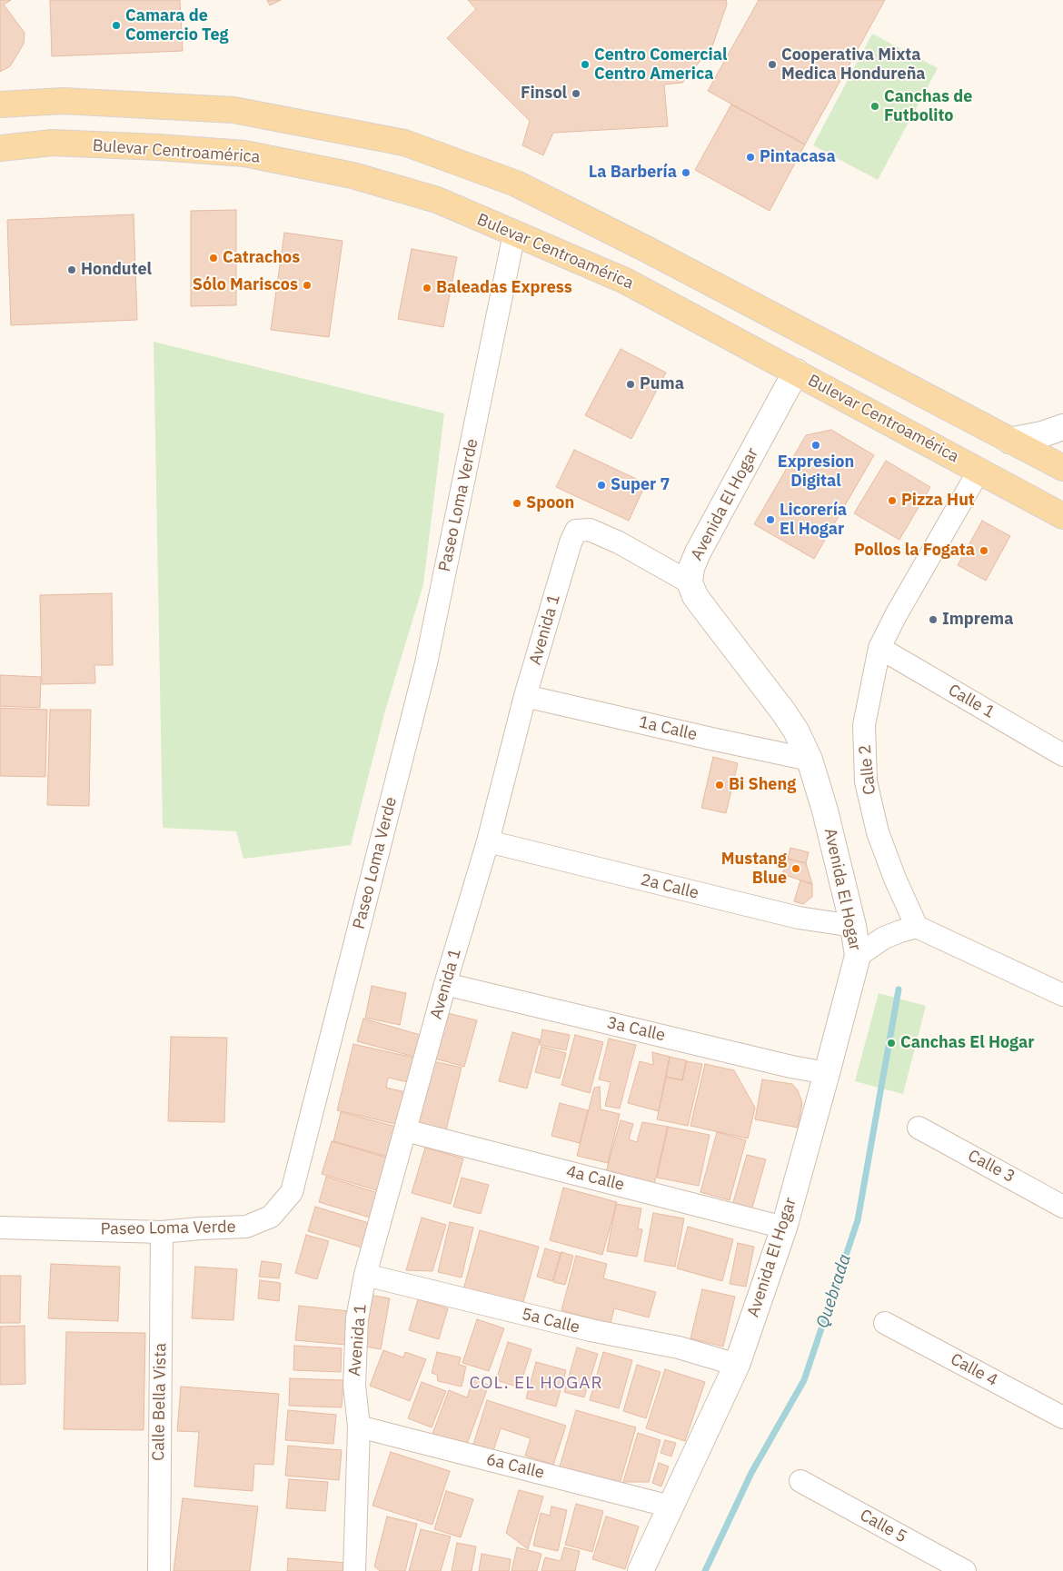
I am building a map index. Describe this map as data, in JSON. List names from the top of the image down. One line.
{"streets":{"main road":["Bulevar Centroamérica"],"street":["Avenida El Hogar","Paseo Loma Verde","Avenida 1","Calle 1","1a Calle","Calle 2","2a Calle","3a Calle","Calle 3","4a Calle","5a Calle","Calle 4","Calle Bella Vista","6a Calle","Calle 5"]},"crossings":[["Bulevar Centroamérica","Avenida El Hogar"],["Bulevar Centroamérica","Paseo Loma Verde"],["Bulevar Centroamérica","Calle 2"],["Avenida El Hogar","Avenida 1"],["Avenida El Hogar","1a Calle"],["Avenida El Hogar","2a Calle"],["Avenida El Hogar","3a Calle"],["Avenida El Hogar","4a Calle"],["Avenida El Hogar","5a Calle"],["Avenida El Hogar","6a Calle"],["Paseo Loma Verde","Calle Bella Vista"],["Avenida 1","1a Calle"],["Avenida 1","2a Calle"],["Avenida 1","3a Calle"],["Avenida 1","4a Calle"],["Avenida 1","5a Calle"],["Avenida 1","6a Calle"],["Calle 1","Calle 2"]],"districts":["COL. EL HOGAR"],"water":["Quebrada"],"places":["Camara de Comercio Teg","Centro Comercial Centro America","Cooperativa Mixta Medica Hondureña","Finsol","Canchas de Futbolito","Pintacasa","La Barbería","Catrachos","Hondutel","Sólo Mariscos","Baleadas Express","Puma","Expresion Digital","Super 7","Pizza Hut","Spoon","Licorería El Hogar","Pollos la Fogata","Imprema","Bi Sheng","Mustang Blue","Canchas El Hogar"]}
